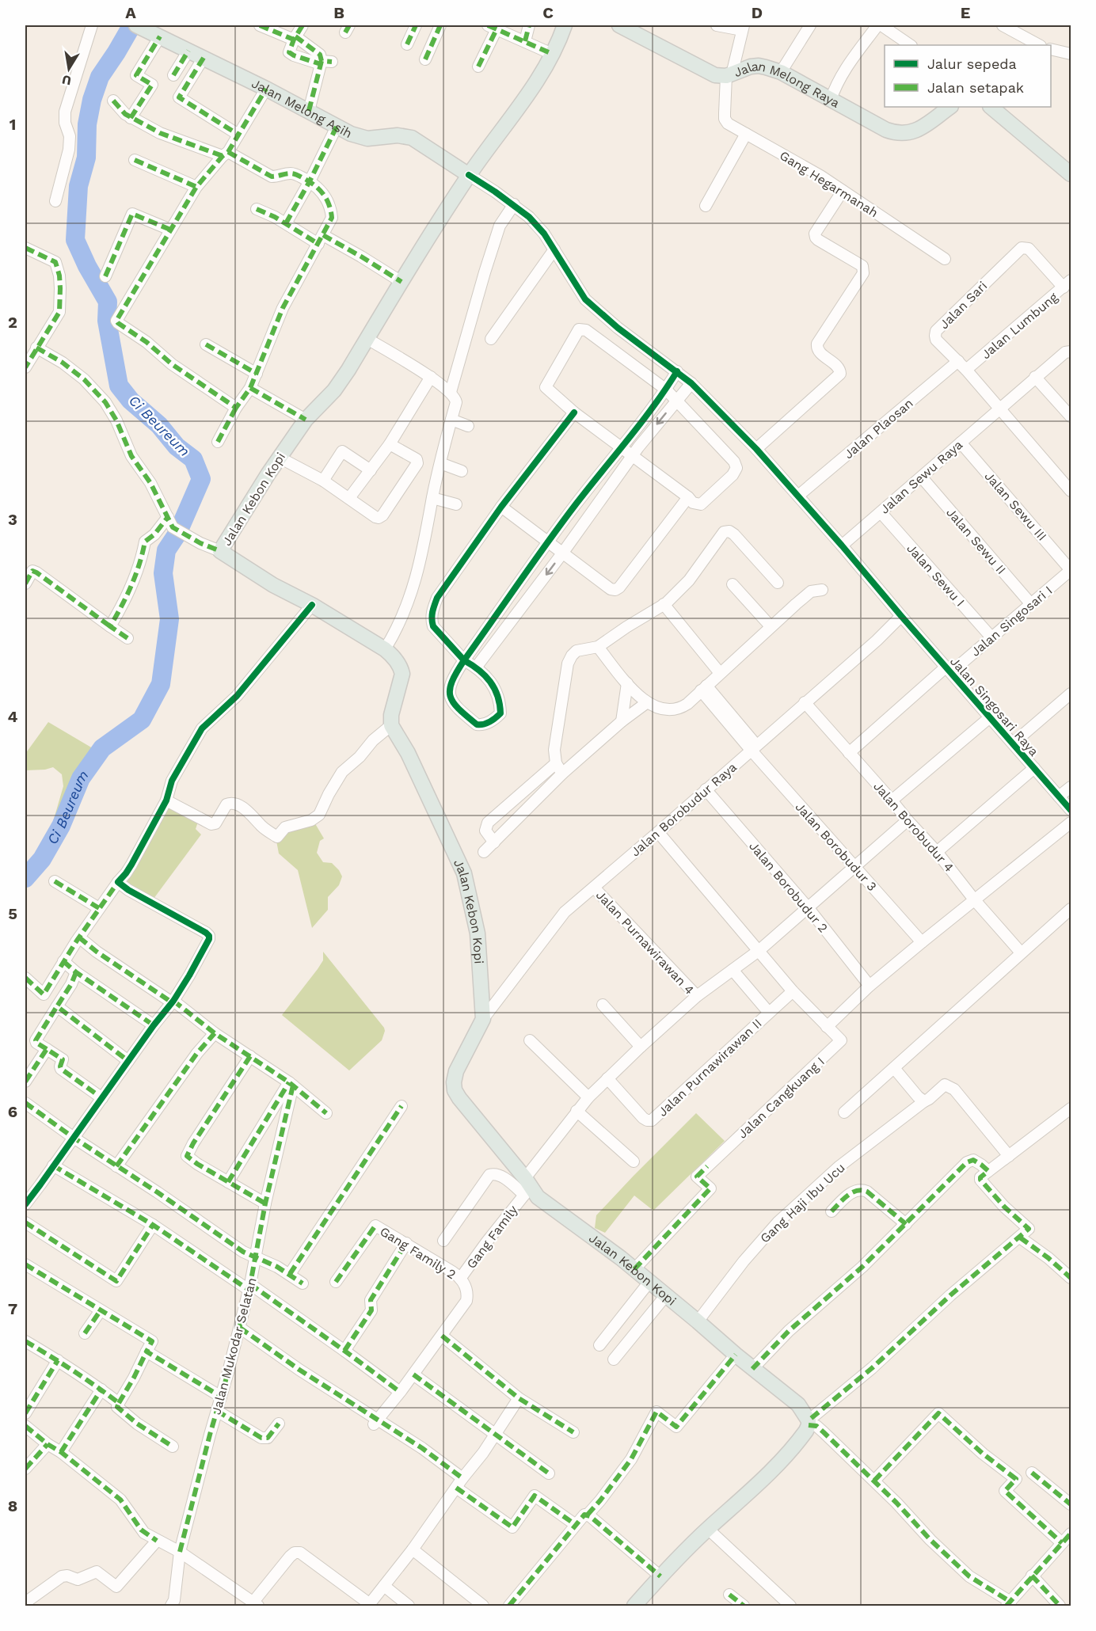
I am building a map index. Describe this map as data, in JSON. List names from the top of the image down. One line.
{"streets":{"main road":["Jalan Melong Raya","Jalan Melong Asih","Jalan Kebon Kopi"],"street":["Gang Hegarmanah","Jalan Sari","Jalan Lumbung","Jalan Plaosan","Jalan Sewu Raya","Jalan Sewu III","Jalan Sewu II","Jalan Sewu I","Jalan Singosari I","Jalan Singosari Raya","Jalan Borobudur Raya","Jalan Borobudur 4","Jalan Borobudur 3","Jalan Borobudur 2","Jalan Purnawirawan 4","Jalan Purnawirawan II","Jalan Cangkuang I","Gang Haji Ibu Ucu","Gang Family","Gang Family 2","Jalan Mukodar Selatan"]},"crossings":[["Jalan Melong Raya","Gang Hegarmanah"],["Jalan Melong Asih","Jalan Kebon Kopi"],["Jalan Melong Asih","Jalan Singosari Raya"],["Jalan Sari","Jalan Lumbung"],["Jalan Sari","Jalan Plaosan"],["Jalan Sari","Jalan Sewu Raya"],["Jalan Plaosan","Jalan Singosari Raya"],["Jalan Sewu Raya","Jalan Sewu III"],["Jalan Sewu Raya","Jalan Sewu II"],["Jalan Sewu Raya","Jalan Sewu I"],["Jalan Sewu Raya","Jalan Singosari Raya"],["Jalan Kebon Kopi","Jalan Singosari Raya"],["Jalan Kebon Kopi","Jalan Borobudur Raya"],["Jalan Kebon Kopi","Jalan Cangkuang I"],["Jalan Kebon Kopi","Gang Haji Ibu Ucu"],["Jalan Kebon Kopi","Gang Family"],["Jalan Sewu III","Jalan Singosari I"],["Jalan Sewu II","Jalan Singosari I"],["Jalan Sewu I","Jalan Singosari I"],["Jalan Singosari I","Jalan Singosari Raya"],["Jalan Singosari I","Jalan Borobudur 4"],["Jalan Singosari Raya","Jalan Borobudur Raya"],["Jalan Borobudur Raya","Jalan Borobudur 4"],["Jalan Borobudur Raya","Jalan Borobudur 3"],["Jalan Borobudur Raya","Jalan Borobudur 2"],["Jalan Borobudur Raya","Jalan Purnawirawan 4"],["Jalan Borobudur 4","Gang Family"],["Jalan Borobudur 3","Gang Family"],["Jalan Borobudur 2","Gang Family"],["Jalan Purnawirawan 4","Gang Family"],["Jalan Purnawirawan II","Gang Family"],["Gang Family","Gang Family 2"]],"water":["Ci Beureum"],"legend":["Jalur sepeda","Jalan setapak"],"north":"bottom","grid":{"columns":["A","B","C","D","E"],"rows":["1","2","3","4","5","6","7","8"]}}
